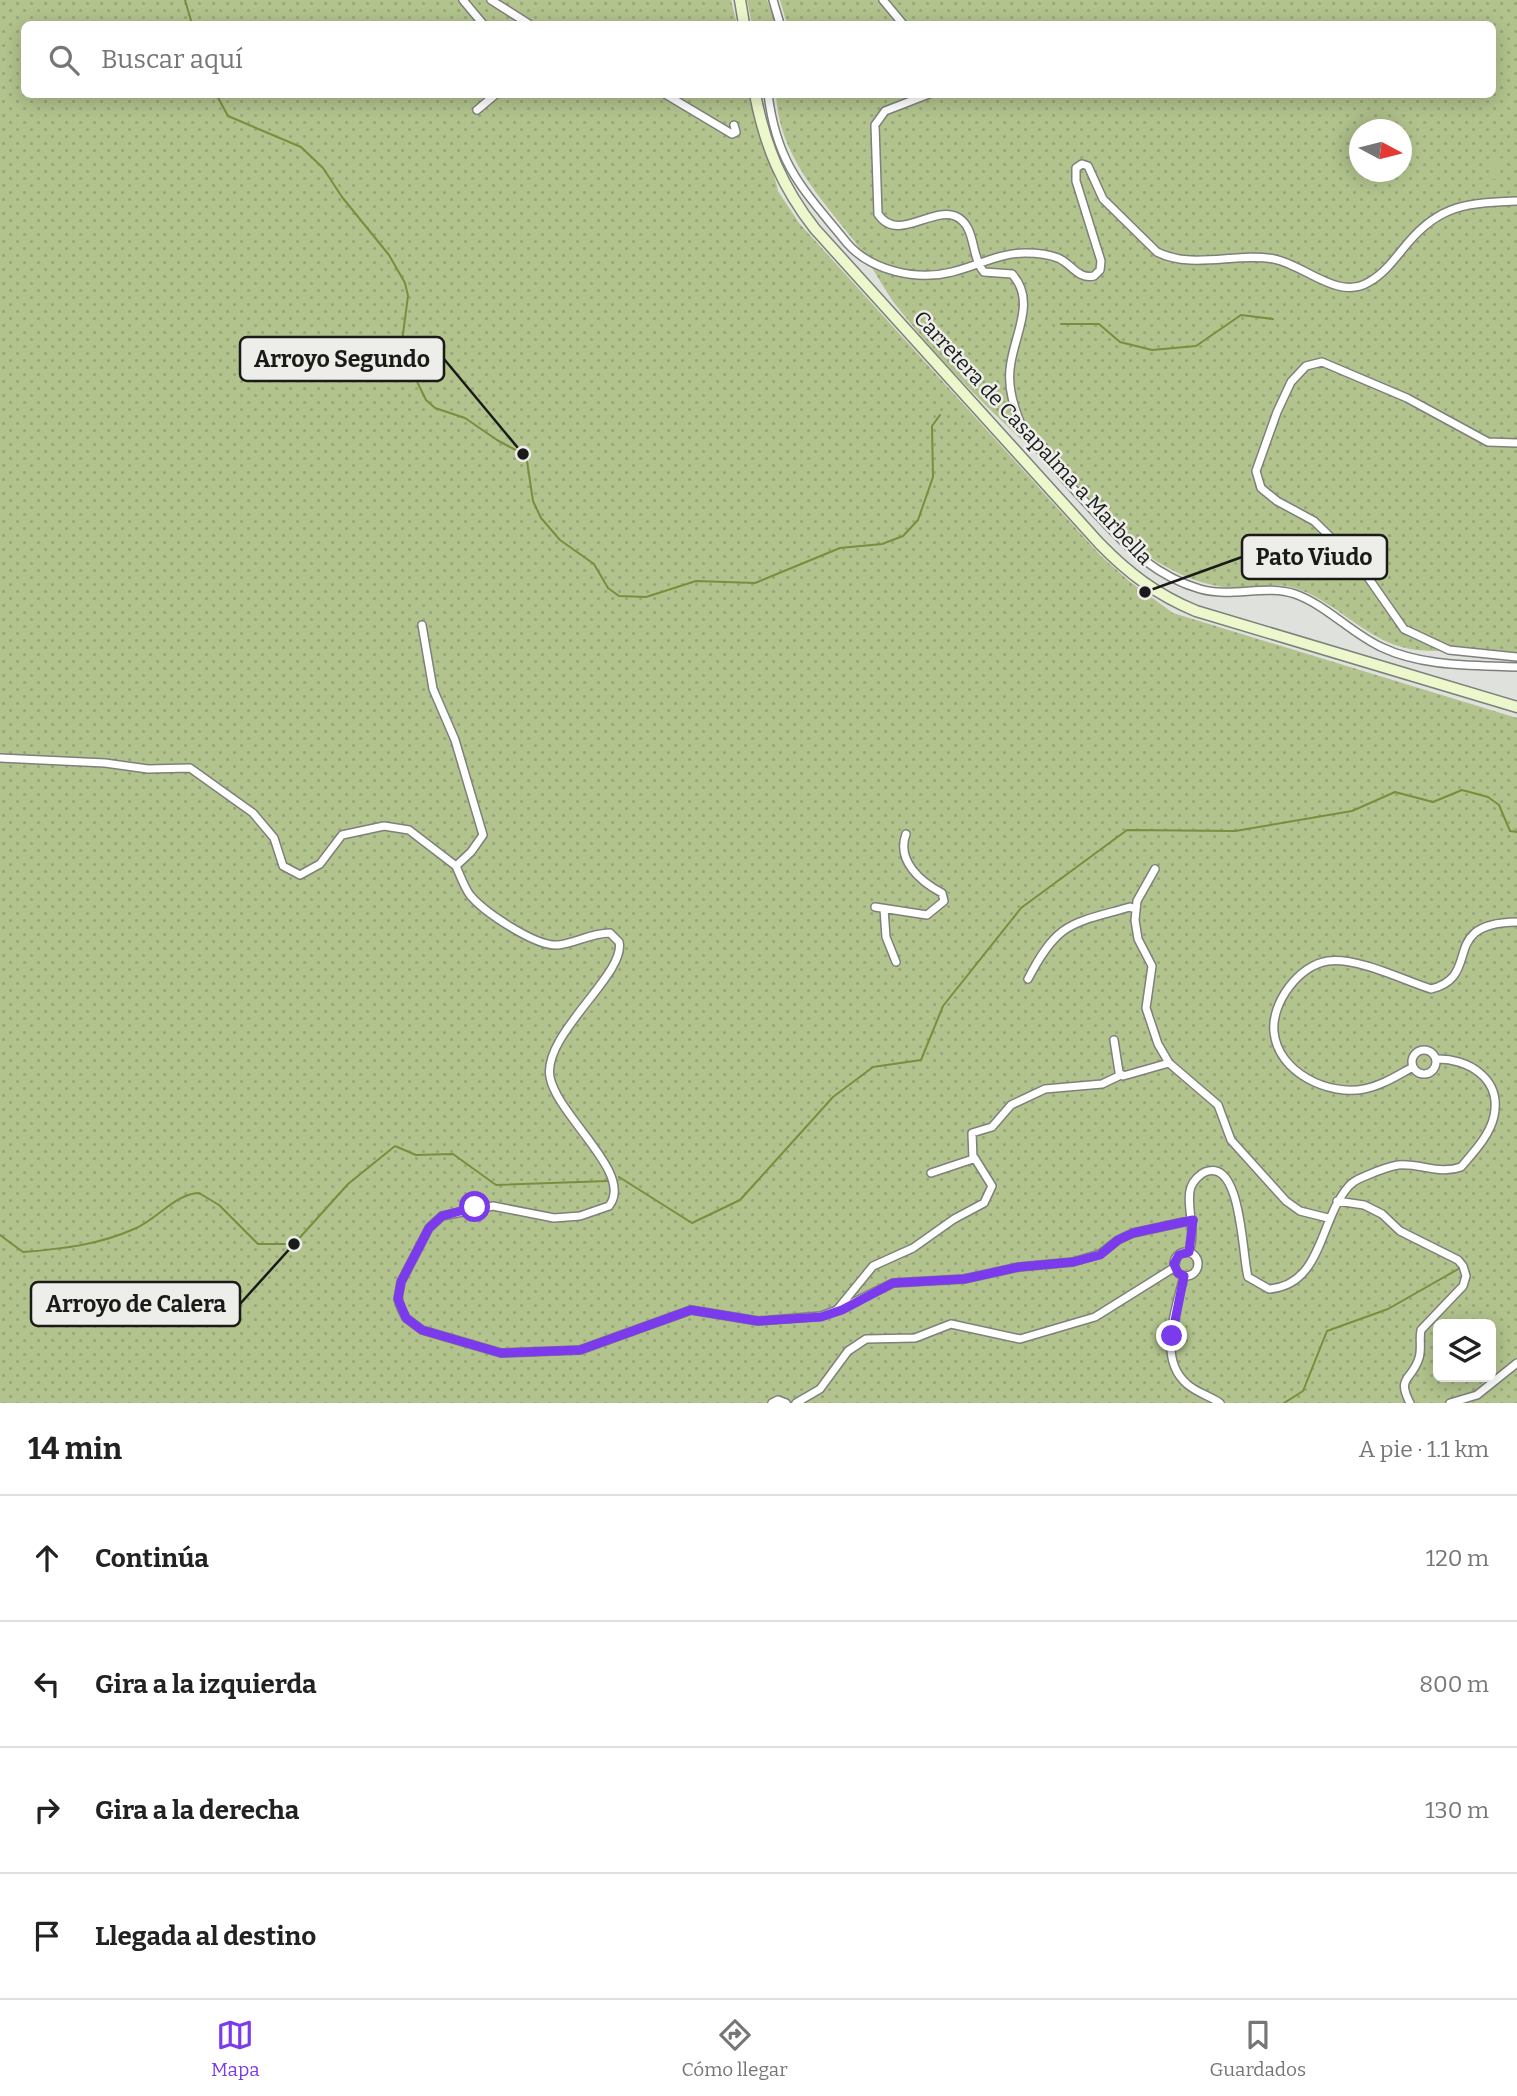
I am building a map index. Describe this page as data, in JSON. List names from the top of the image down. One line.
{"streets":{"main road":["Carretera de Casapalma a Marbella"]},"places":["Arroyo Segundo","Pato Viudo","Arroyo de Calera"],"north":"right","page":{"search":"Buscar aquí","heading":["14 min","A pie · 1.1 km"],"list":[["Continúa","120 m"],["Gira a la izquierda","800 m"],["Gira a la derecha","130 m"],"Llegada al destino"],"nav":["Mapa","Cómo llegar","Guardados"]}}
